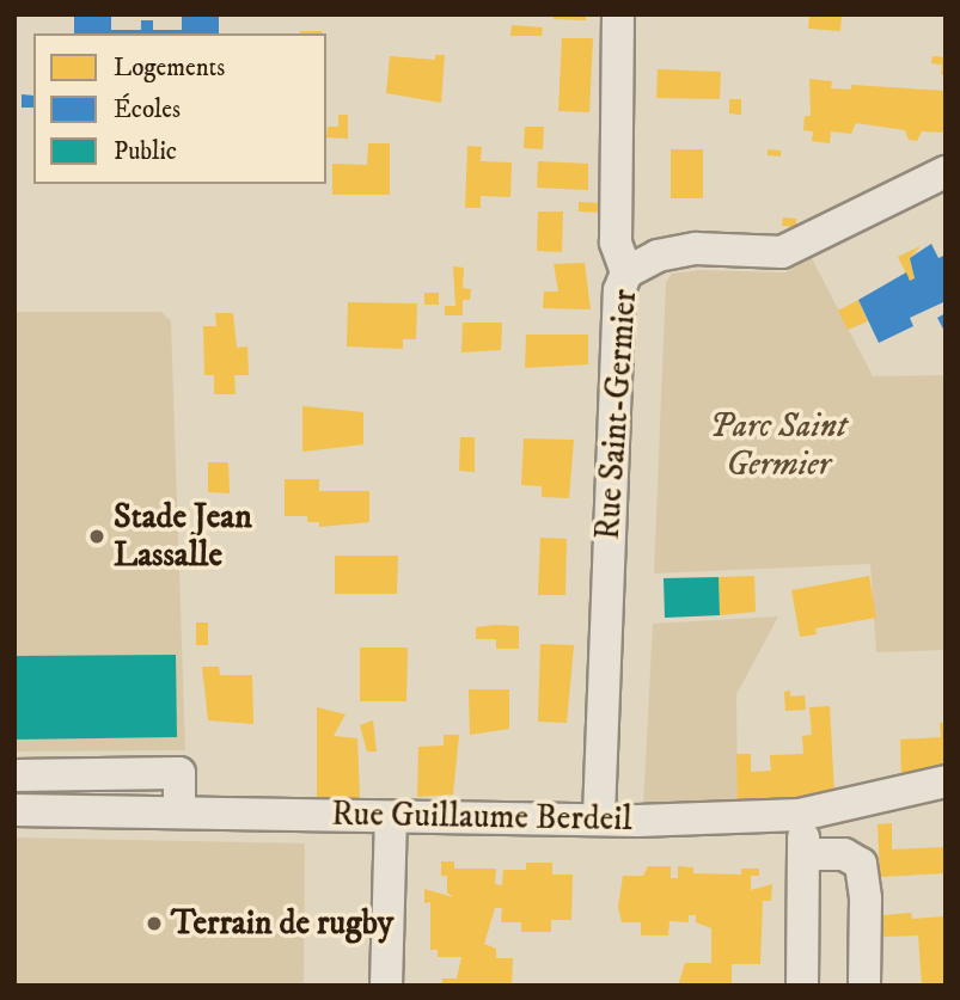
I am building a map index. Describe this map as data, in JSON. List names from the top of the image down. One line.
{"streets":{"street":["Rue Saint-Germier","Rue Guillaume Berdeil"]},"crossings":[["Rue Saint-Germier","Rue Guillaume Berdeil"]],"parks":["Parc Saint Germier"],"places":["Stade Jean Lassalle","Terrain de rugby"],"legend":["Logements","Écoles","Public"]}
